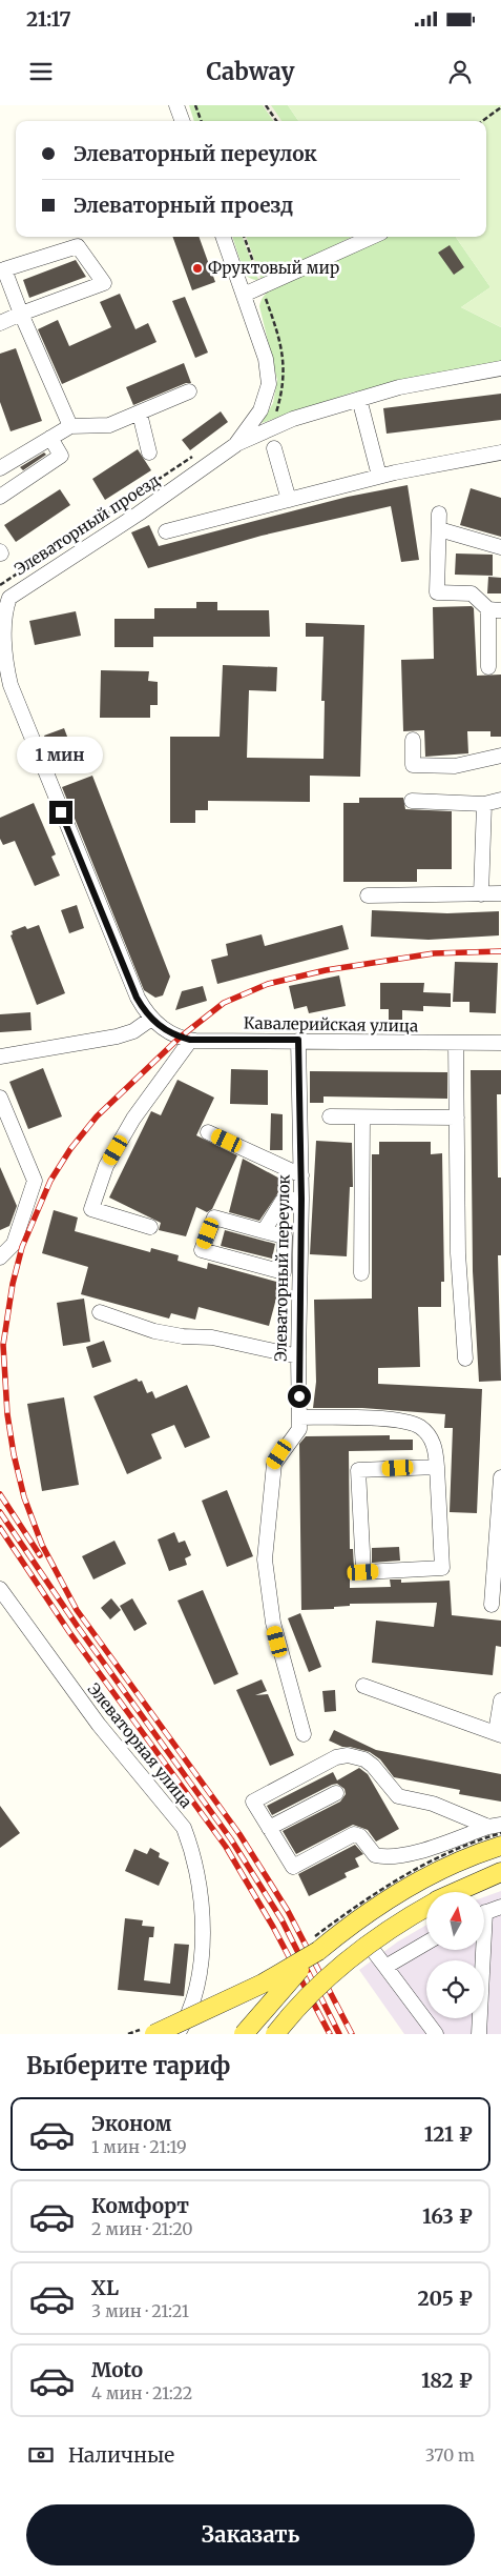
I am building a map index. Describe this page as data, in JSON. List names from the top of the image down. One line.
{"streets":{"street":["Элеваторный проезд","Кавалерийская улица","Элеваторный переулок","Элеваторная улица"]},"crossings":[["Элеваторный проезд","Кавалерийская улица"],["Кавалерийская улица","Элеваторный переулок"]],"places":["Фруктовый мир"],"north":"top","page":{"status":"21:17","header":"Cabway","banner":["Элеваторный переулок","Элеваторный проезд"],"bubble":"1 мин","heading":"Выберите тариф","list":[{"name":"Эконом","note":"1 мин · 21:19","value":"121 ₽"},{"name":"Комфорт","note":"2 мин · 21:20","value":"163 ₽"},{"name":"XL","note":"3 мин · 21:21","value":"205 ₽"},{"name":"Moto","note":"4 мин · 21:22","value":"182 ₽"}],"pay":["Наличные","370 m"],"buttons":"Заказать"}}
